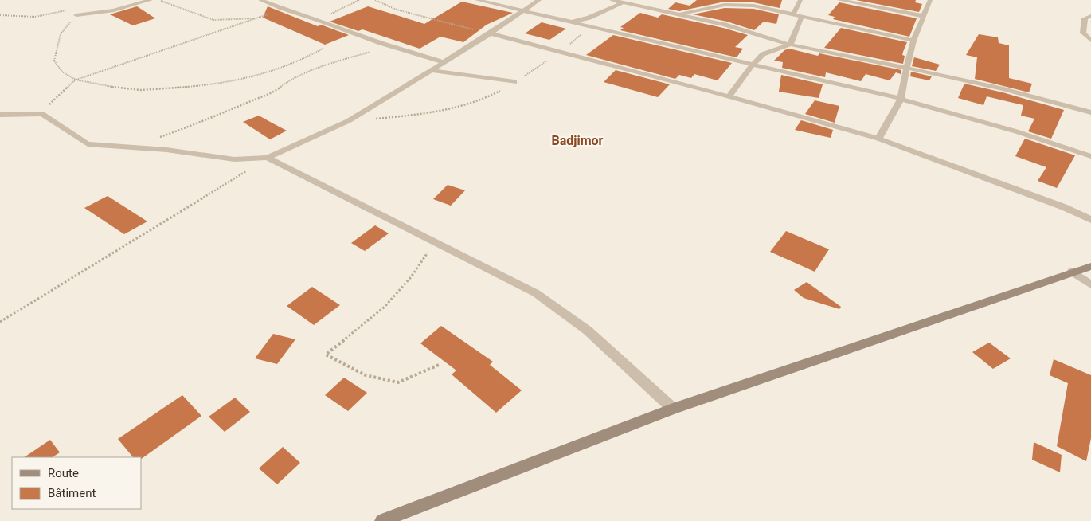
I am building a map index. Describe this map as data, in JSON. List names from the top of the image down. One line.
{"districts":["Badjimor"],"legend":["Route","Bâtiment"]}
